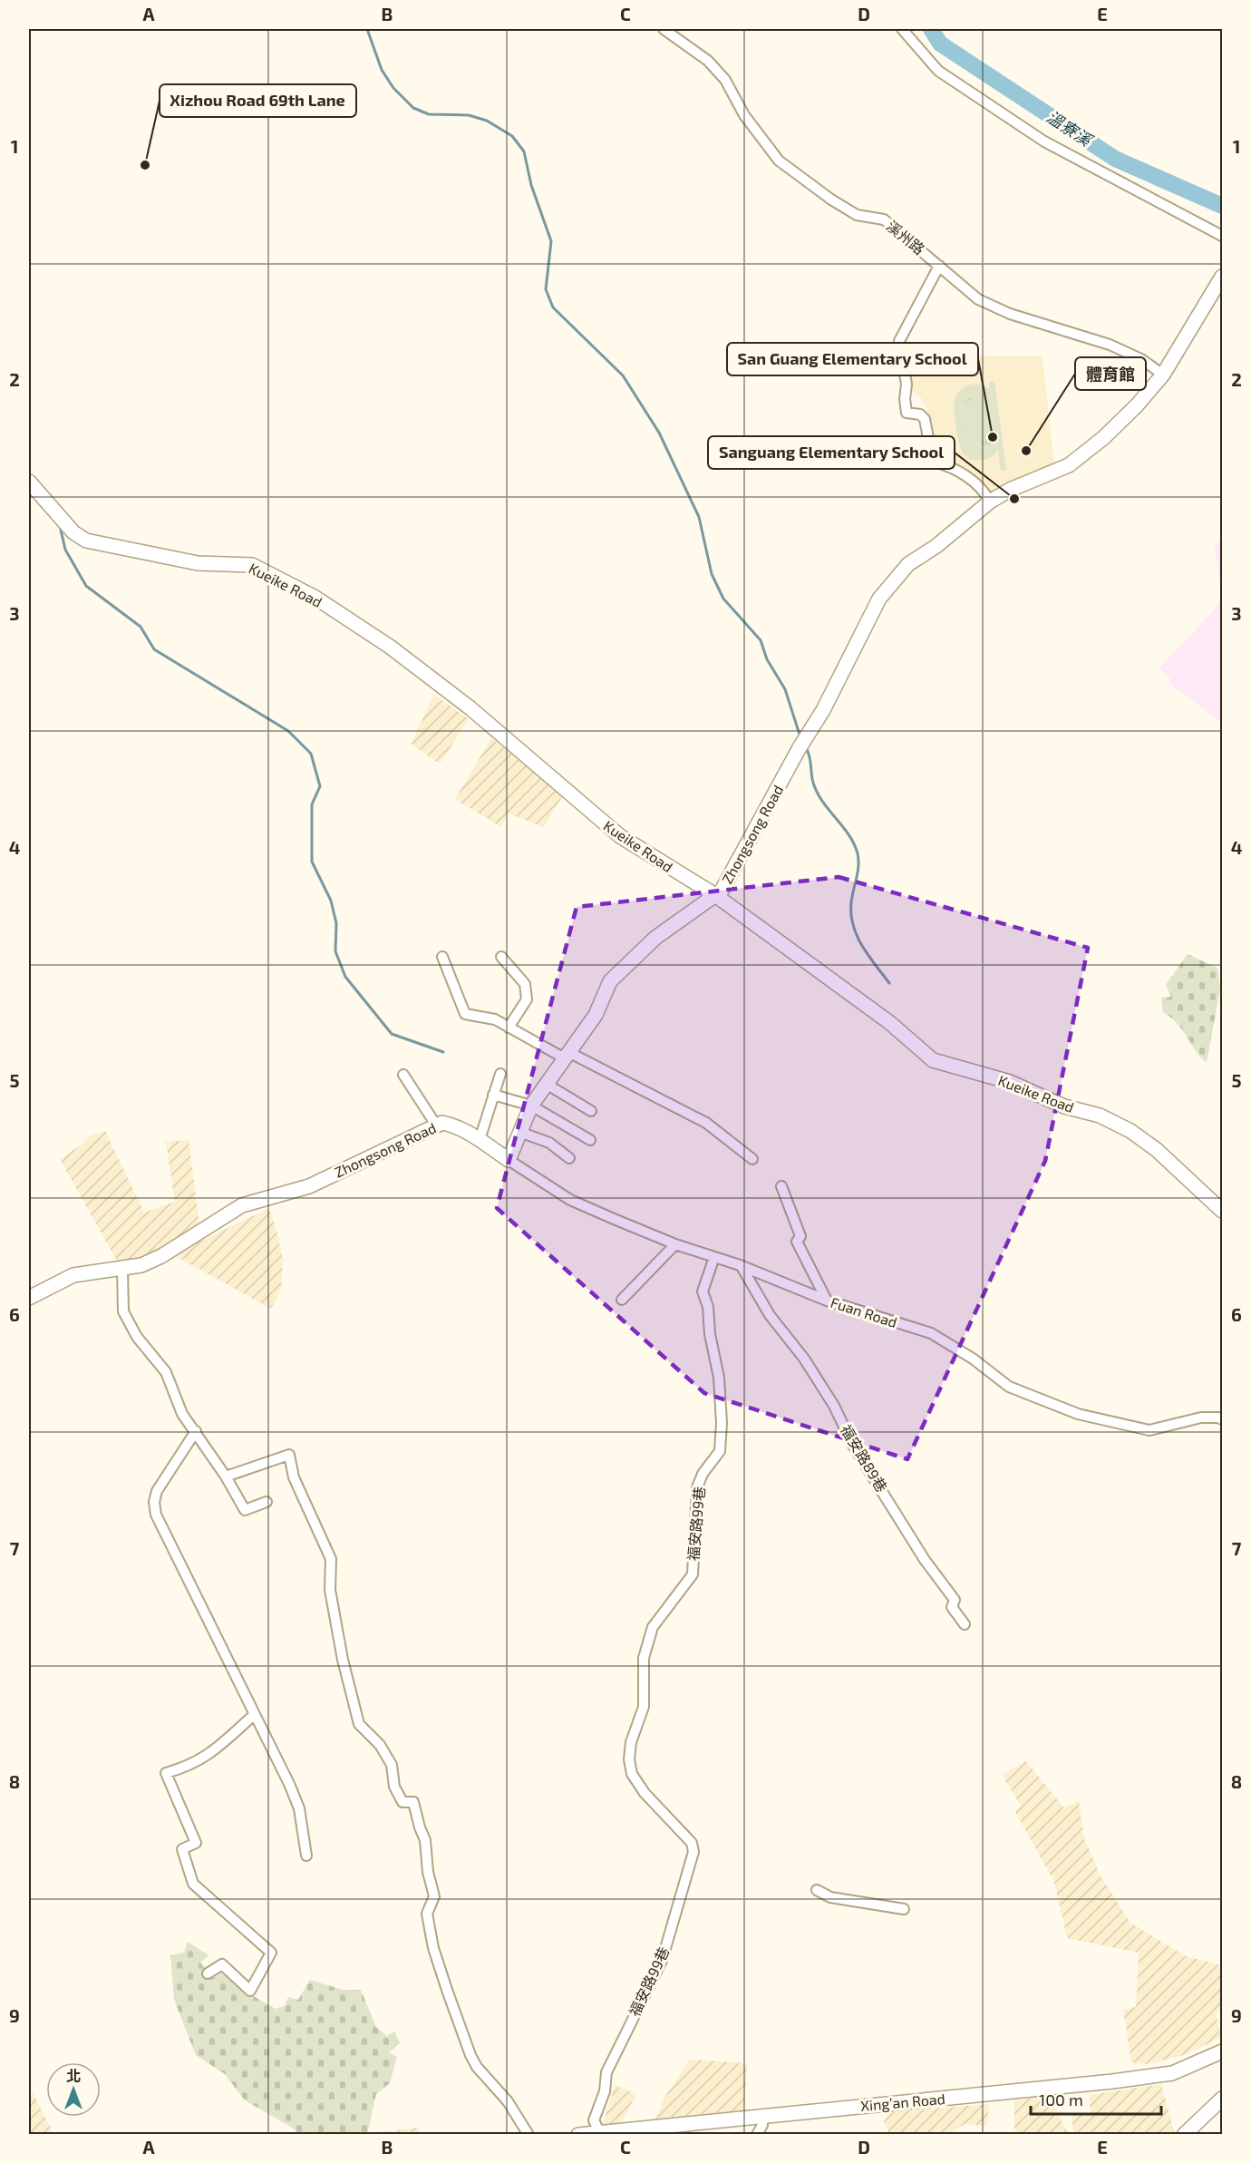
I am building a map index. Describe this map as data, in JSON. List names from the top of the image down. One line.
{"streets":{"street":["溪州路","Kueike Road","Zhongsong Road","Fuan Road","福安路89巷","福安路99巷","Xing’an Road"]},"crossings":[["溪州路","Zhongsong Road"],["Kueike Road","Zhongsong Road"],["Zhongsong Road","Fuan Road"],["Fuan Road","福安路89巷"],["Fuan Road","福安路99巷"],["福安路99巷","Xing’an Road"]],"water":["溫寮溪"],"places":["Xizhou Road 69th Lane","San Guang Elementary School","體育館","Sanguang Elementary School"],"scale_bar":"100 m","north":"top","grid":{"columns":["A","B","C","D","E"],"rows":["1","2","3","4","5","6","7","8","9"]}}
